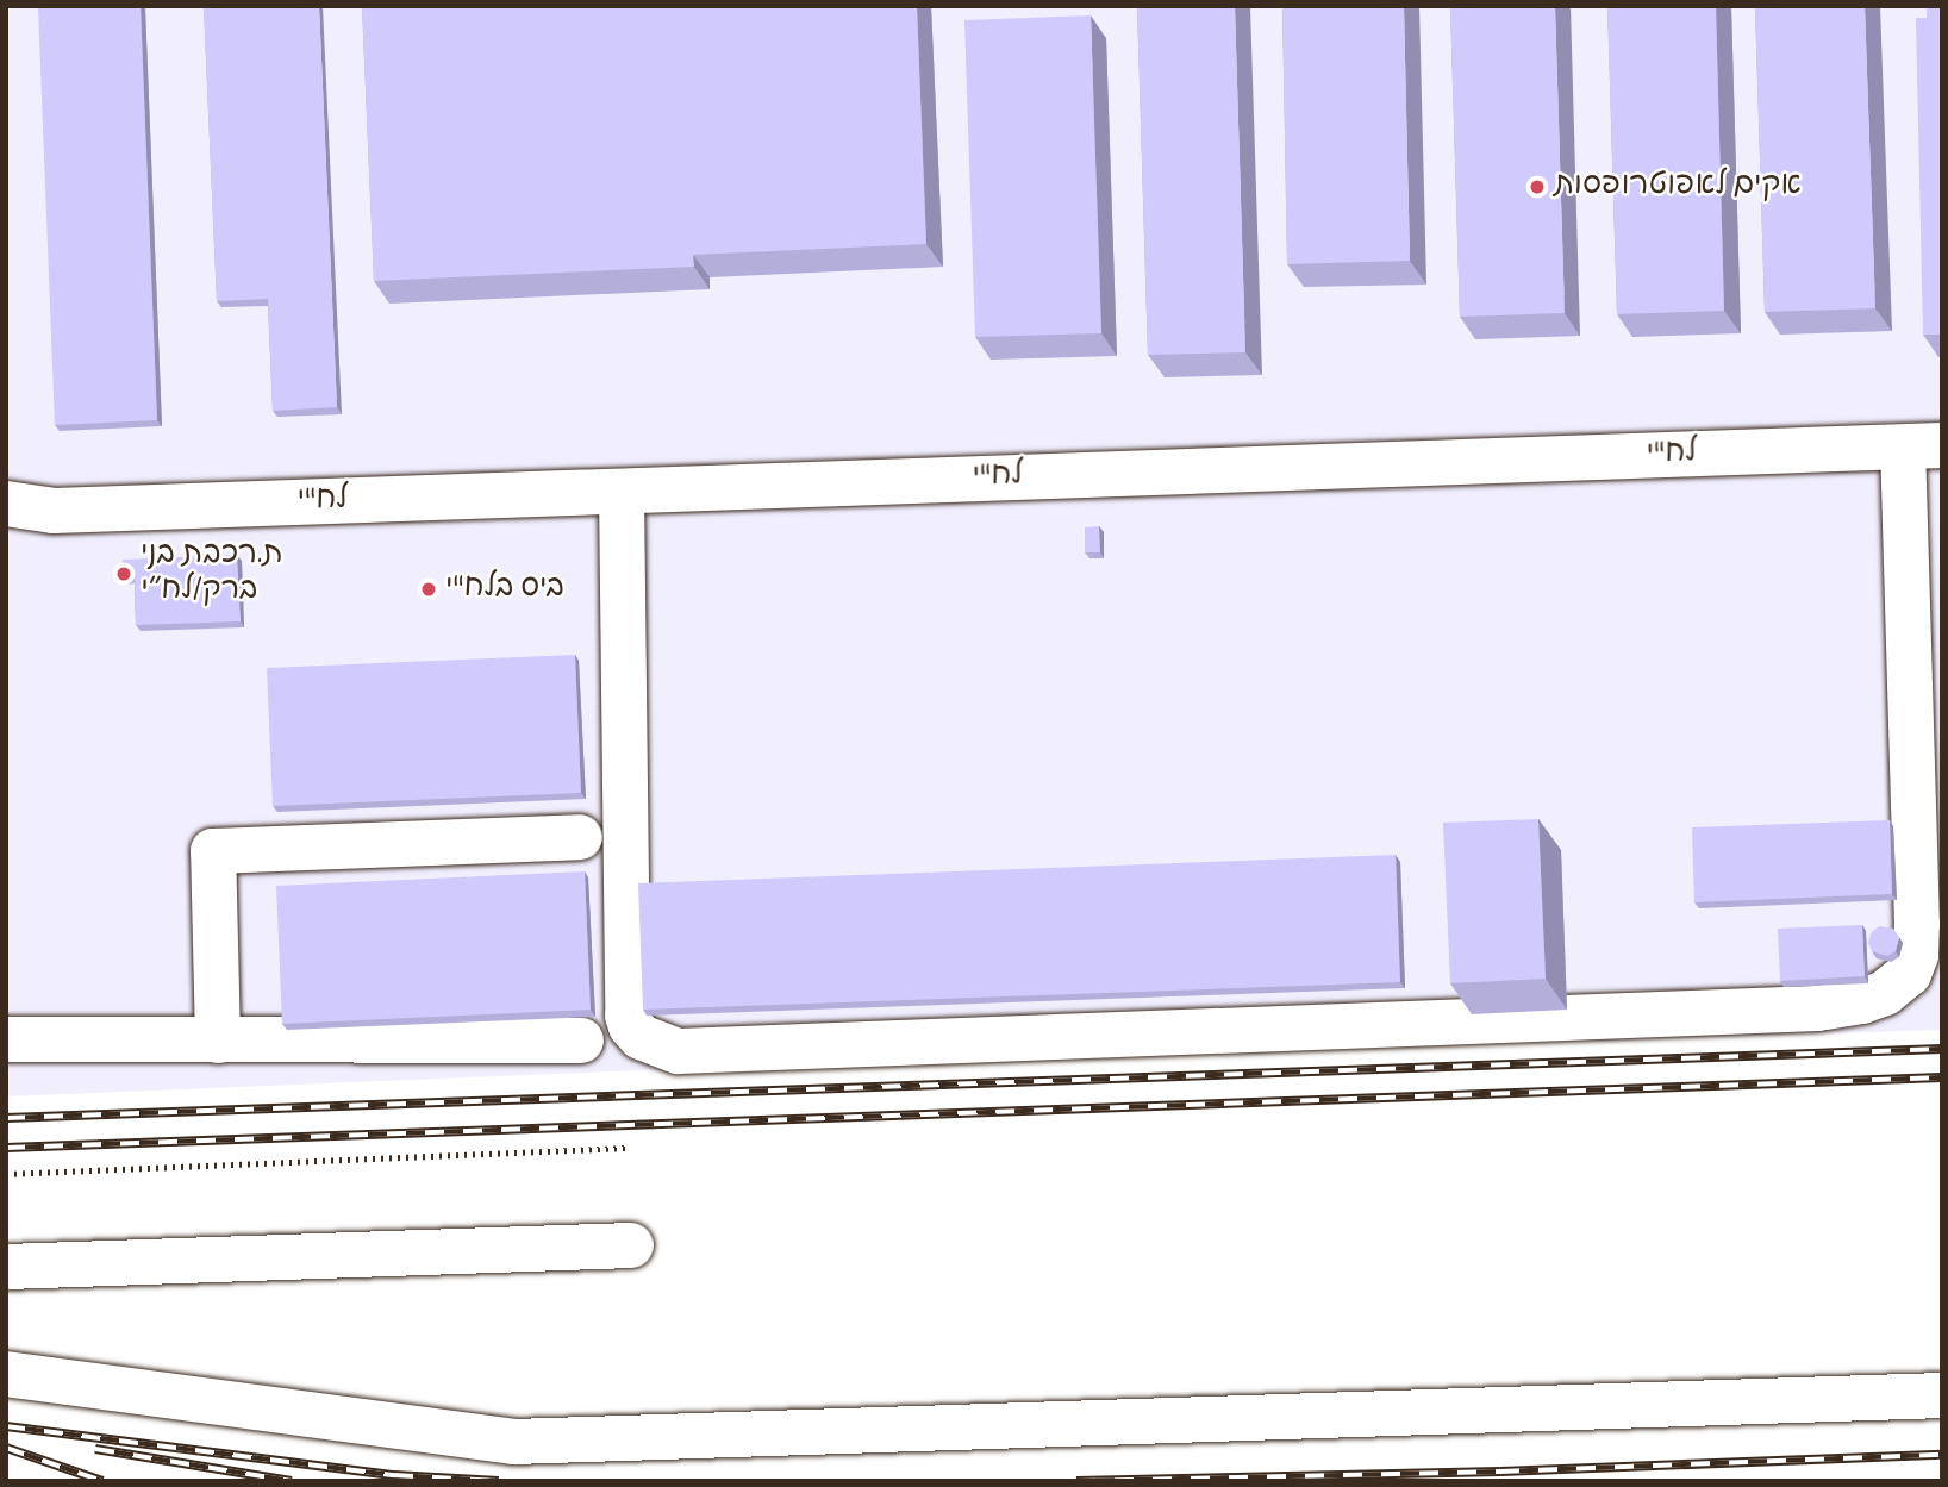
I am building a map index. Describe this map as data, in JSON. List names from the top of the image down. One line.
{"streets":{"street":["לח\"י"]},"places":["אקים לאפוטרופסות","ת.רכבת בני ברק/לח״י","ביס בלח\"י"]}
